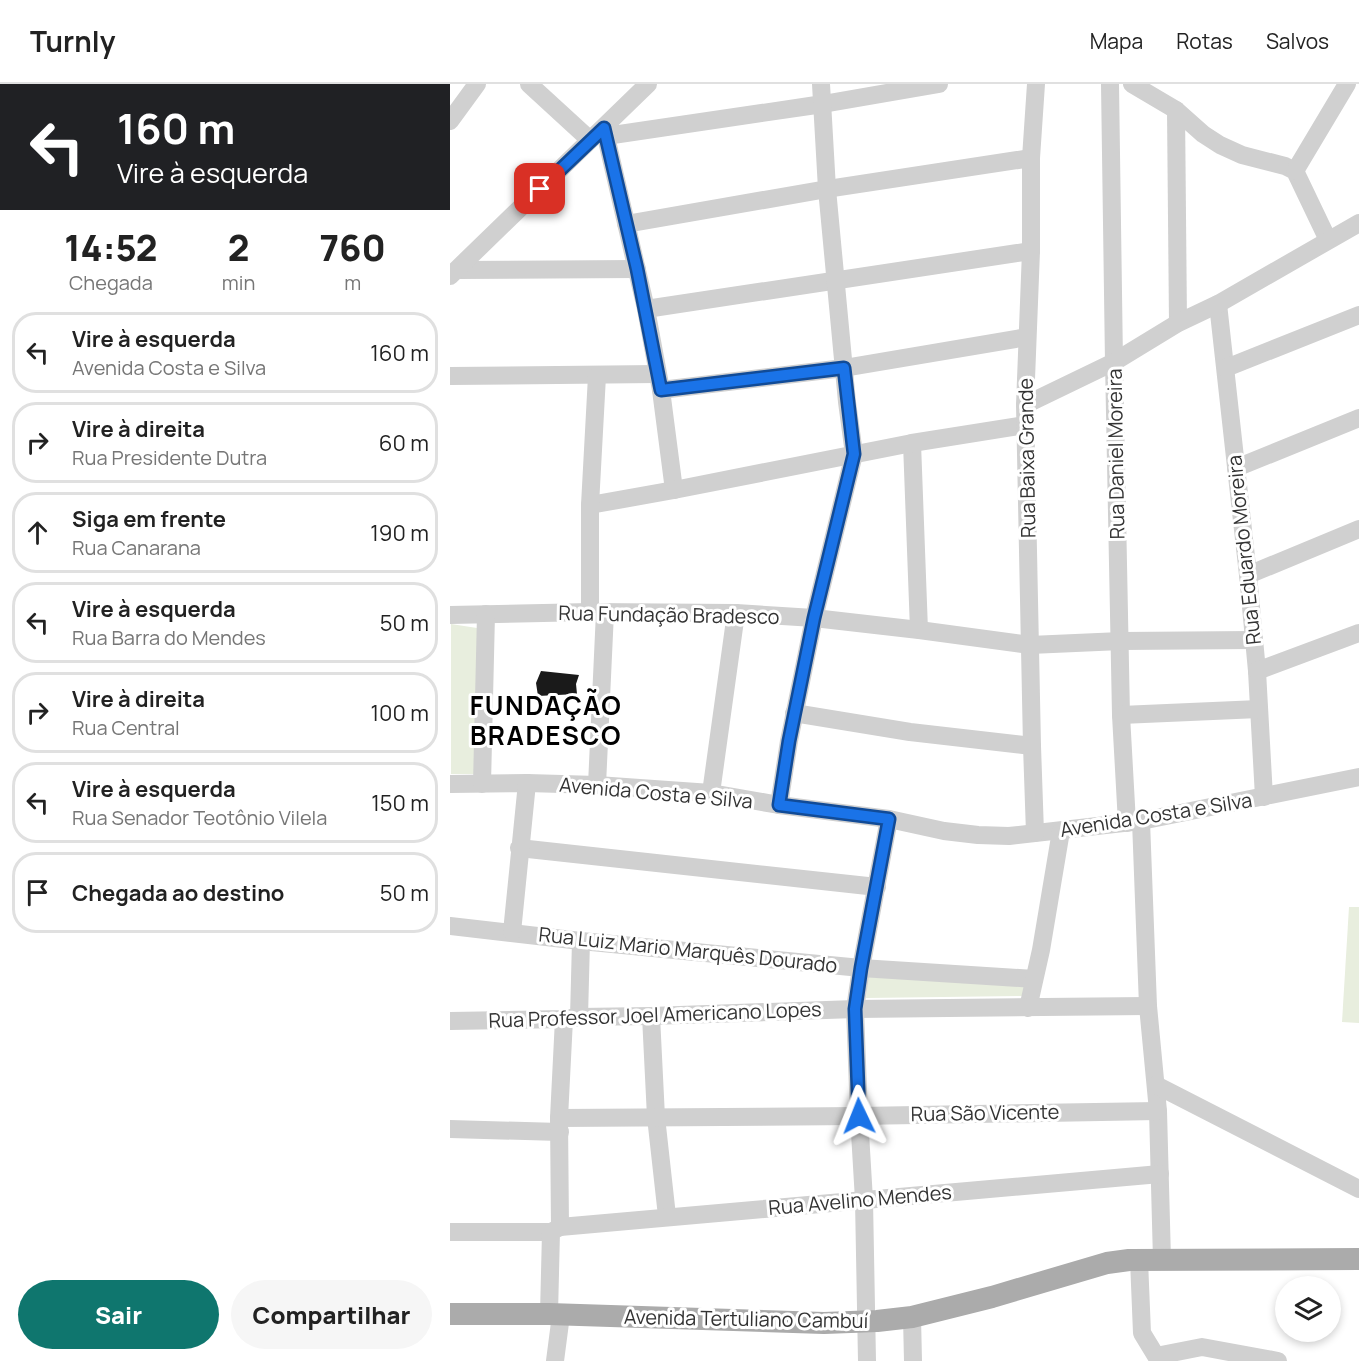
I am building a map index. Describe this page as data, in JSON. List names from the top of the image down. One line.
{"streets":{"main road":["Avenida Tertuliano Cambuí"],"street":["Rua Daniel Moreira","Rua Baixa Grande","Rua Eduardo Moreira","Rua Fundação Bradesco","Avenida Costa e Silva","Rua Luiz Mario Marquês Dourado","Rua Professor Joel Americano Lopes","Rua São Vicente","Rua Avelino Mendes"]},"crossings":[["Rua Daniel Moreira","Rua Fundação Bradesco"],["Rua Daniel Moreira","Avenida Costa e Silva"],["Rua Daniel Moreira","Rua Professor Joel Americano Lopes"],["Rua Daniel Moreira","Rua São Vicente"],["Rua Daniel Moreira","Rua Avelino Mendes"],["Rua Daniel Moreira","Avenida Tertuliano Cambuí"],["Rua Baixa Grande","Rua Fundação Bradesco"],["Rua Baixa Grande","Avenida Costa e Silva"],["Rua Eduardo Moreira","Rua Fundação Bradesco"],["Rua Eduardo Moreira","Avenida Costa e Silva"]],"districts":["FUNDAÇÃO BRADESCO"],"page":{"header":"Turnly","nav":["Mapa","Rotas","Salvos"],"turn":["160 m","Vire à esquerda"],"eta":["14:52","Chegada","2","min","760","m"],"list":[{"name":"Vire à esquerda","note":"Avenida Costa e Silva","value":"160 m"},{"name":"Vire à direita","note":"Rua Presidente Dutra","value":"60 m"},{"name":"Siga em frente","note":"Rua Canarana","value":"190 m"},{"name":"Vire à esquerda","note":"Rua Barra do Mendes","value":"50 m"},{"name":"Vire à direita","note":"Rua Central","value":"100 m"},{"name":"Vire à esquerda","note":"Rua Senador Teotônio Vilela","value":"150 m"},{"name":"Chegada ao destino","value":"50 m"}],"buttons":["Sair","Compartilhar"]}}
